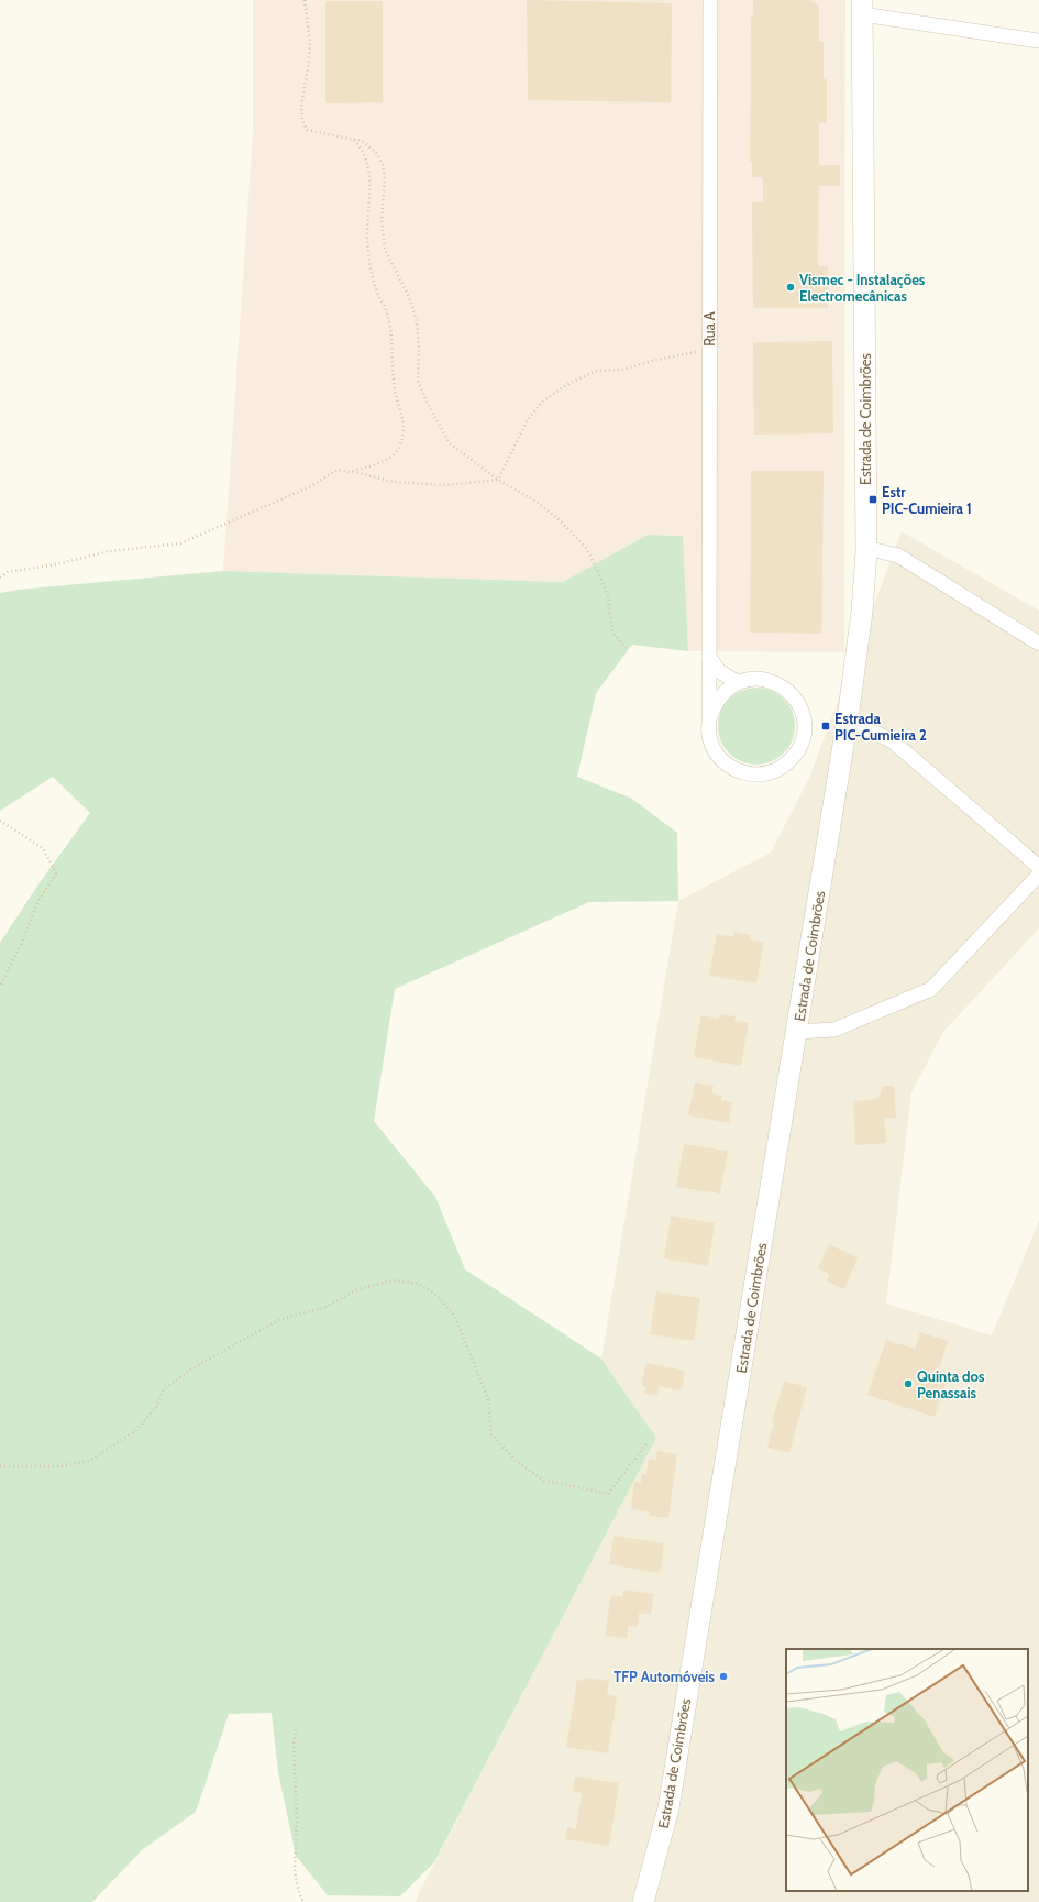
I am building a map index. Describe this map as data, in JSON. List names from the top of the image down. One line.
{"streets":{"street":["Rua A","Estrada de Coimbrões"]},"places":{"other":["Vismec - Instalações Electromecânicas","Quinta dos Penassais","TFP Automóveis"],"transit":["Estr PIC-Cumieira 1","Estrada PIC-Cumieira 2"]}}
